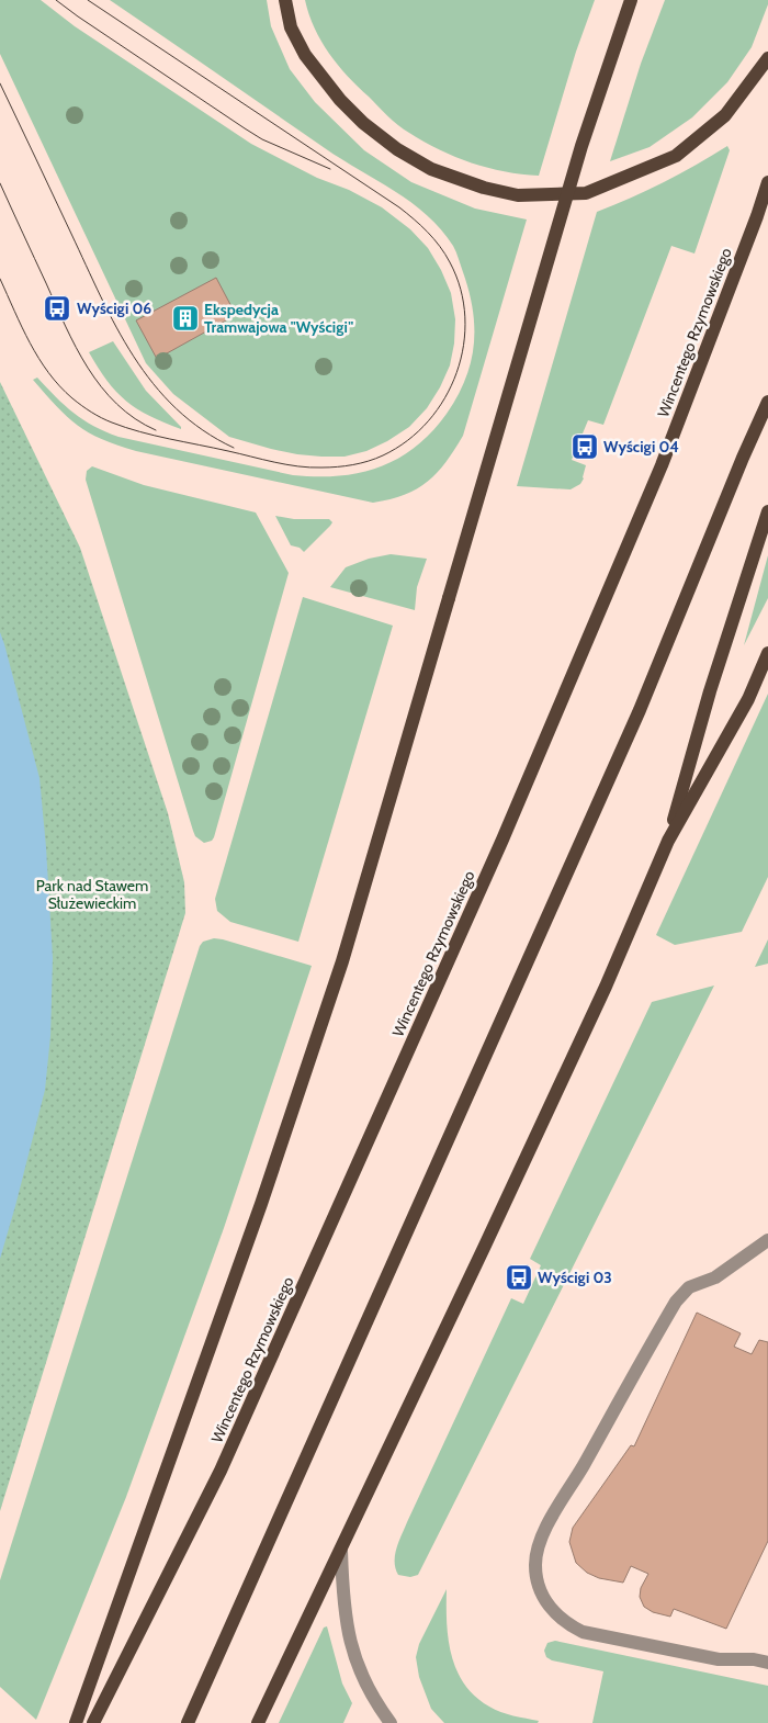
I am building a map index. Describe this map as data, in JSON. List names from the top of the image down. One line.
{"streets":{"main road":["Wincentego Rzymowskiego"]},"parks":["Park nad Stawem Służewieckim"],"places":{"bus stop":["Wyścigi 06","Wyścigi 04","Wyścigi 03"],"building":["Ekspedycja Tramwajowa \"Wyścigi\""]}}
